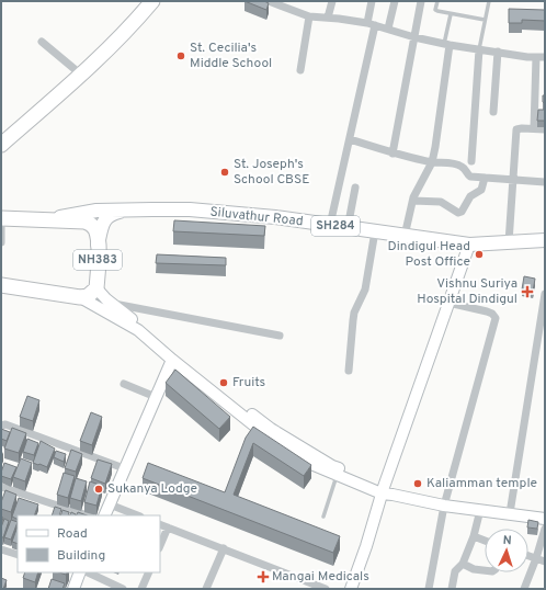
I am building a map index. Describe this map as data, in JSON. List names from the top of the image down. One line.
{"streets":{"highway":["NH383"],"main road":["Siluvathur Road","SH284"]},"crossings":[["Siluvathur Road","NH383"]],"places":{"other":["St. Cecilia's Middle School","St. Joseph's School CBSE","Dindigul Head Post Office","Fruits","Kaliamman temple","Sukanya Lodge"],"health":["Vishnu Suriya Hospital Dindigul","Mangai Medicals"]},"legend":["Road","Building"],"north":"top"}
